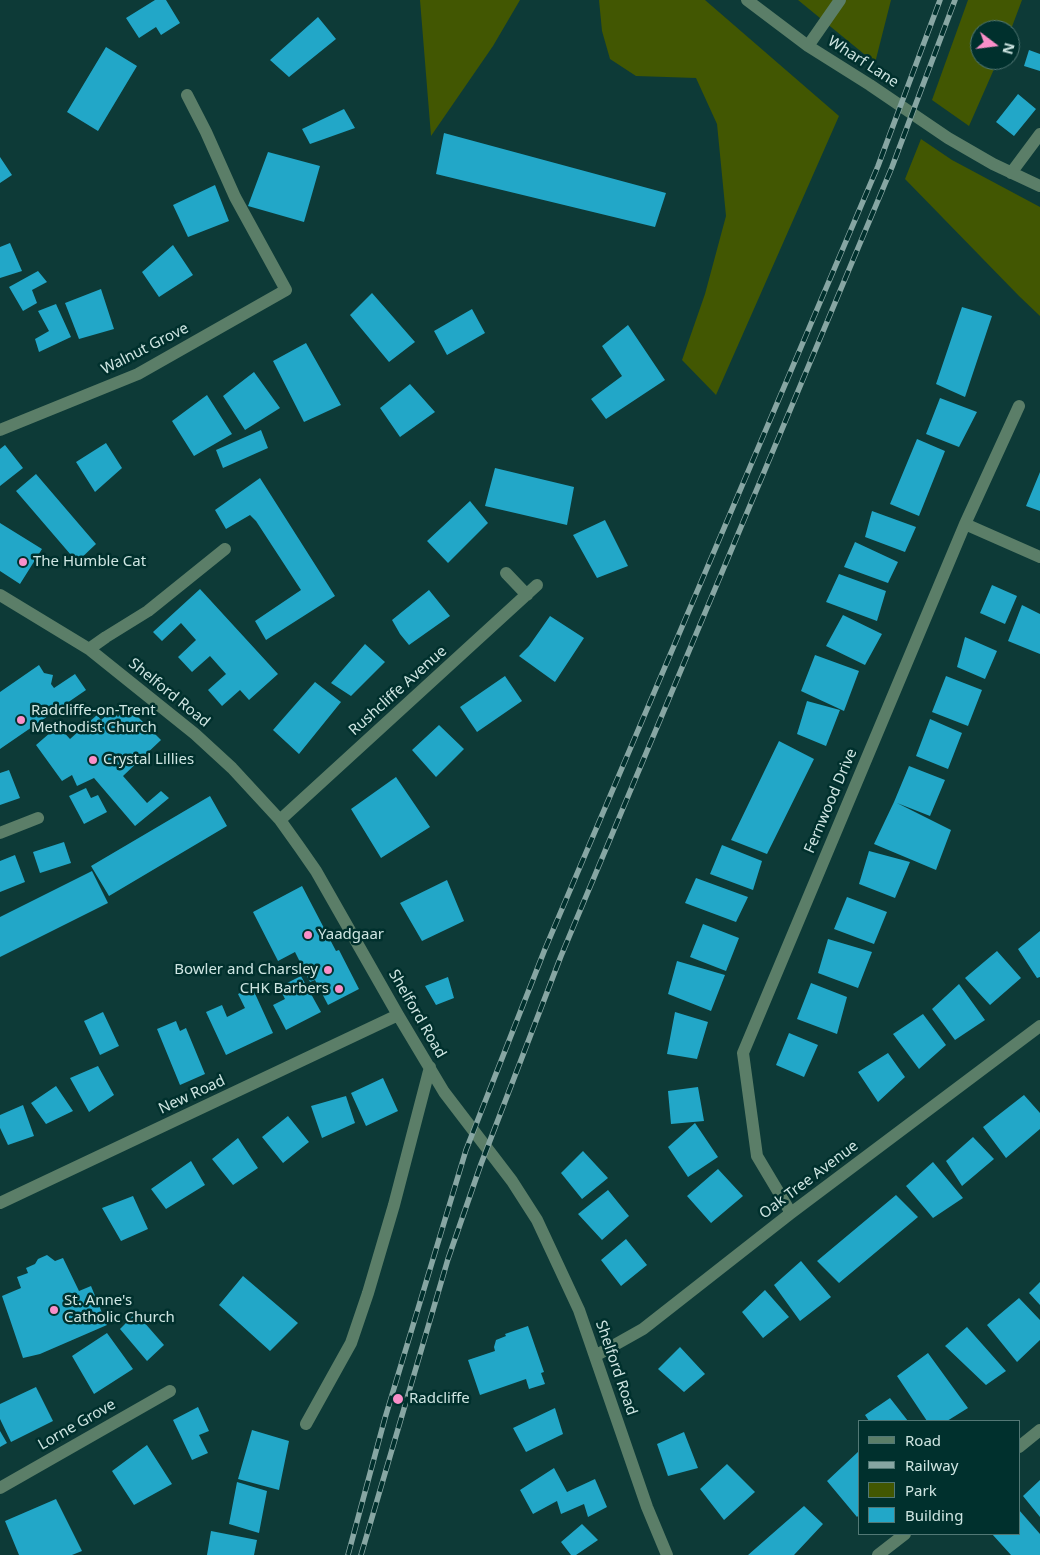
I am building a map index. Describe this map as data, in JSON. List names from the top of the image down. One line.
{"streets":{"street":["Wharf Lane","Walnut Grove","Rushcliffe Avenue","Shelford Road","Fernwood Drive","New Road","Oak Tree Avenue","Lorne Grove"]},"crossings":[["Rushcliffe Avenue","Shelford Road"],["Shelford Road","New Road"],["Shelford Road","Oak Tree Avenue"],["Fernwood Drive","Oak Tree Avenue"]],"places":["The Humble Cat","Radcliffe-on-Trent Methodist Church","Crystal Lillies","Yaadgaar","Bowler and Charsley","CHK Barbers","St. Anne's Catholic Church","Radcliffe"],"legend":["Road","Railway","Park","Building"],"north":"right"}
